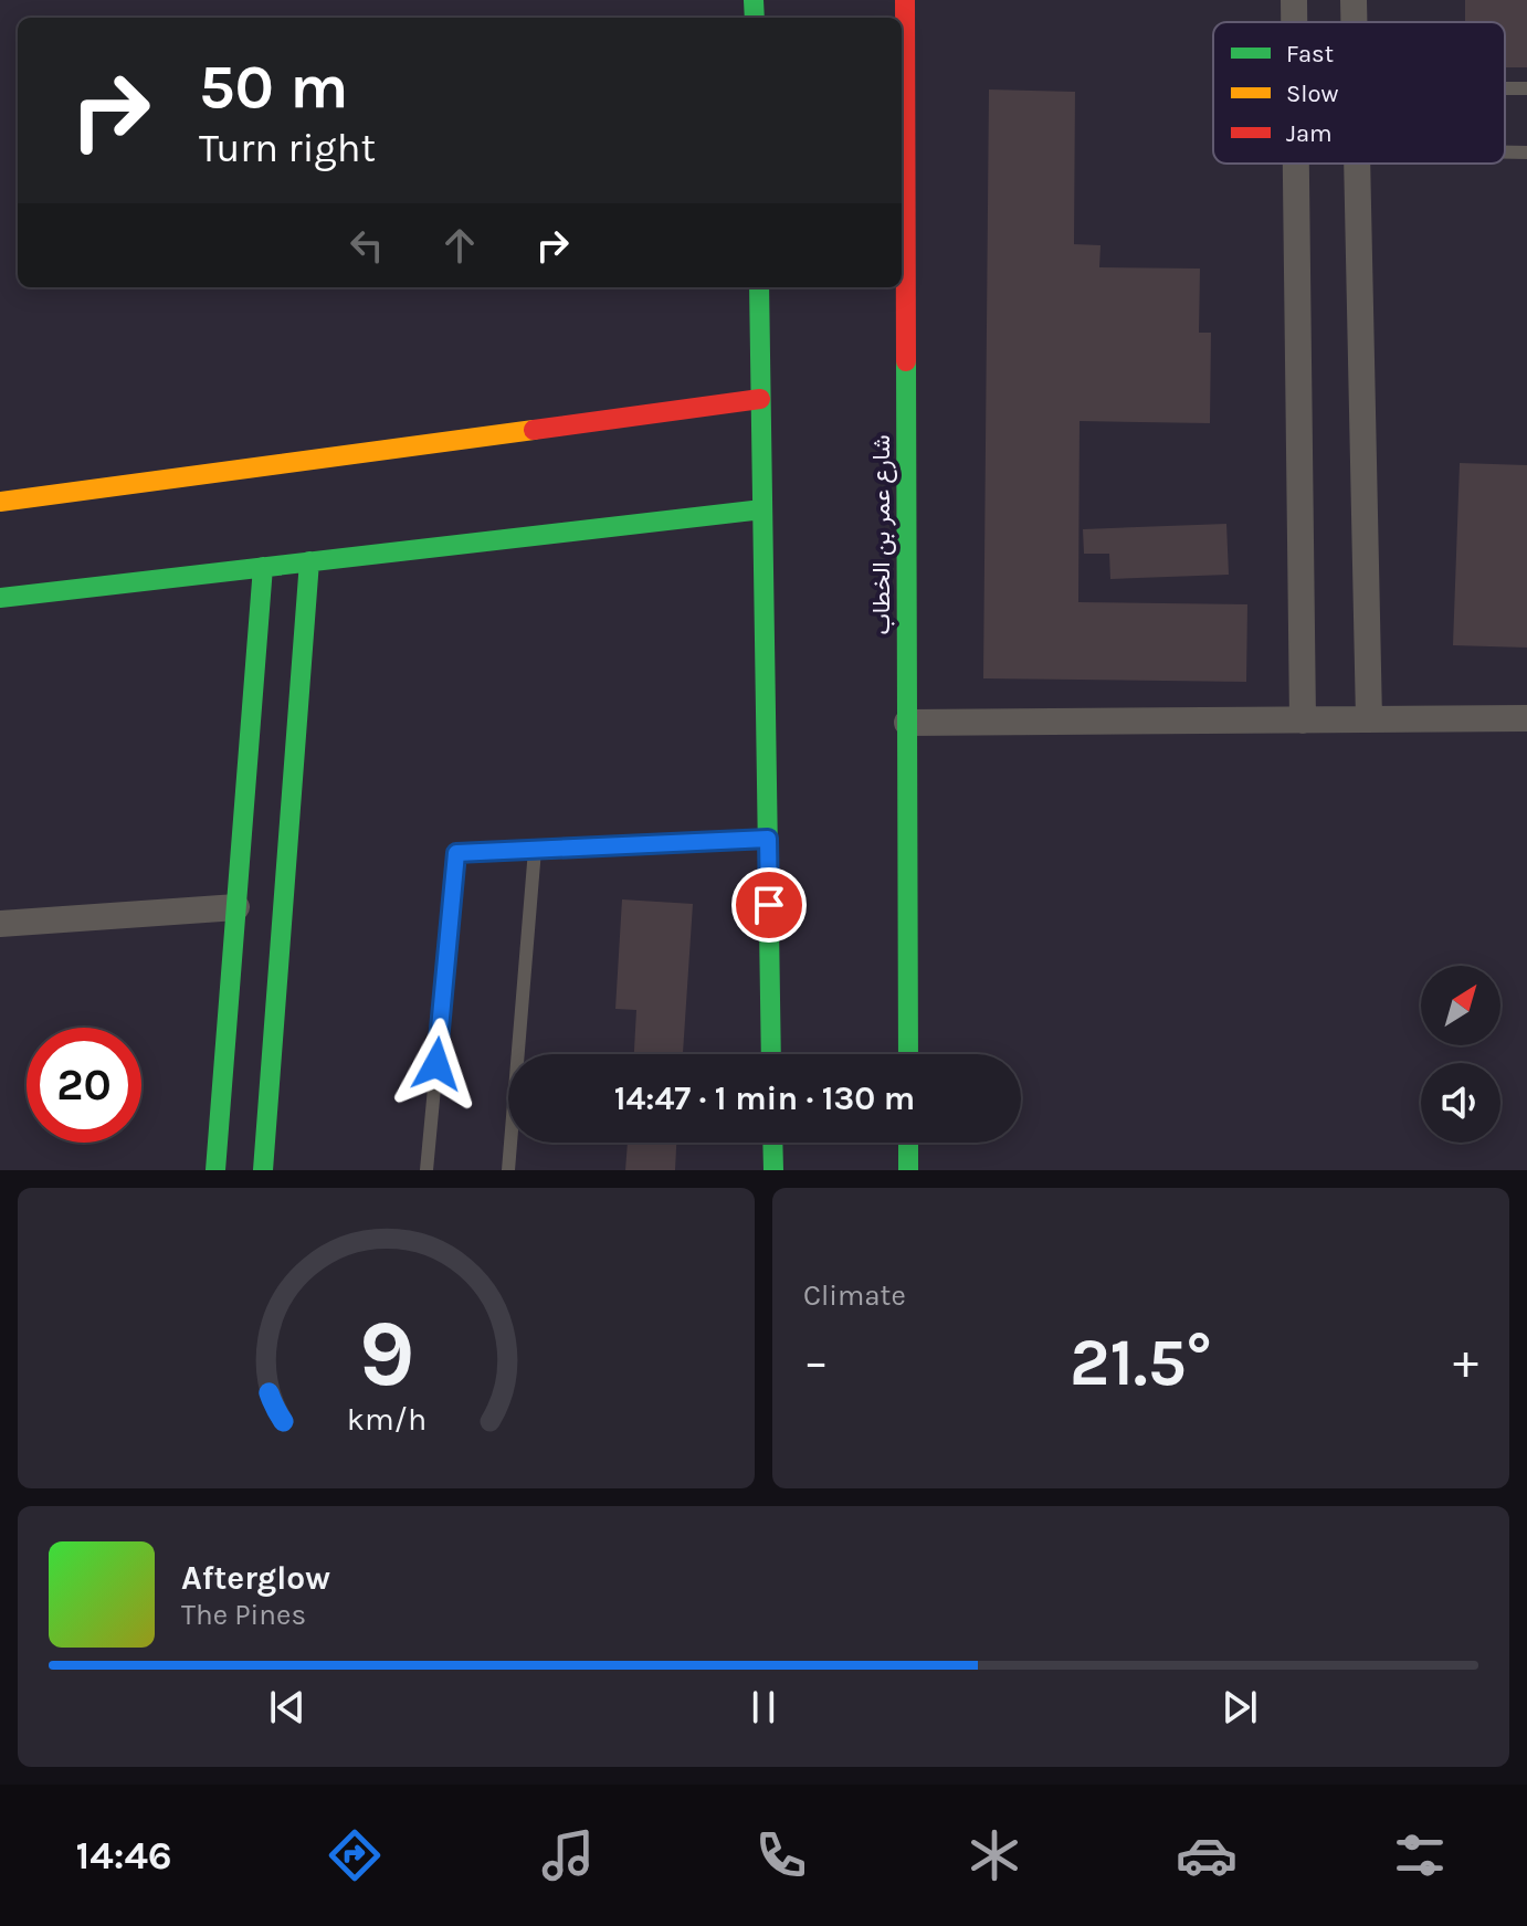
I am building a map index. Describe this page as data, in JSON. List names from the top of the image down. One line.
{"streets":{"street":["شارع عمر بن الخطاب"]},"legend":["Fast","Slow","Jam"],"north":"top right","page":{"turn":["50 m","Turn right"],"limit":"20","trip":"14:47 · 1 min · 130 m","tile":"Climate","heat":["−","21.5°","+"],"song":["Afterglow","The Pines"],"tabs":"14:46","gauge":["9","km/h"]}}
